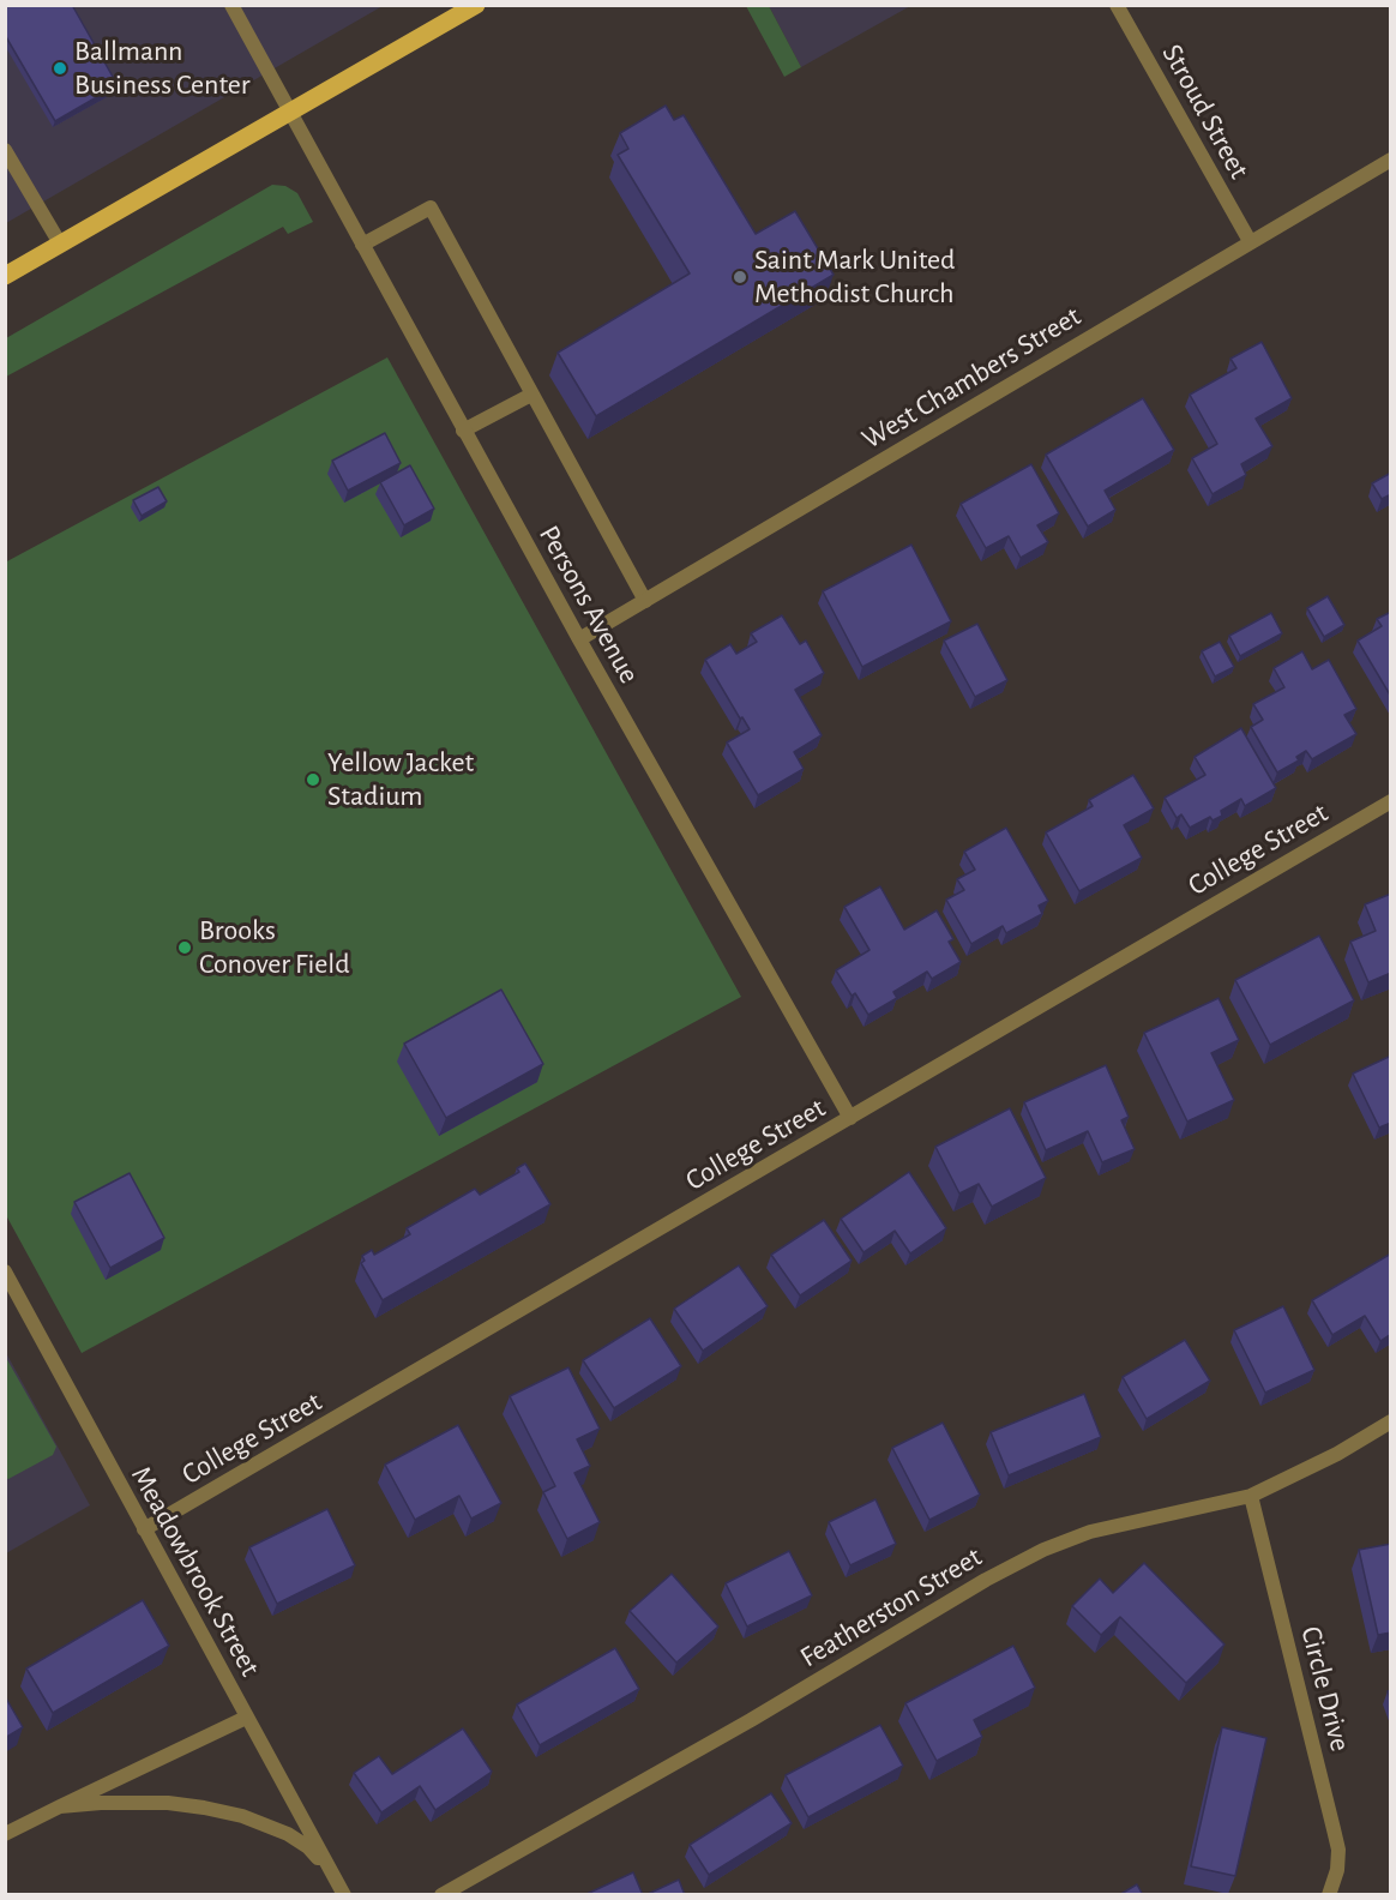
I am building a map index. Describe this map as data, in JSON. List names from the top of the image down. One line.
{"streets":{"street":["Stroud Street","West Chambers Street","Persons Avenue","College Street","Meadowbrook Street","Featherston Street","Circle Drive"]},"crossings":[["Stroud Street","West Chambers Street"],["West Chambers Street","Persons Avenue"],["Persons Avenue","College Street"],["College Street","Meadowbrook Street"],["Featherston Street","Circle Drive"]],"places":["Ballmann Business Center","Saint Mark United Methodist Church","Yellow Jacket Stadium","Brooks Conover Field"]}
